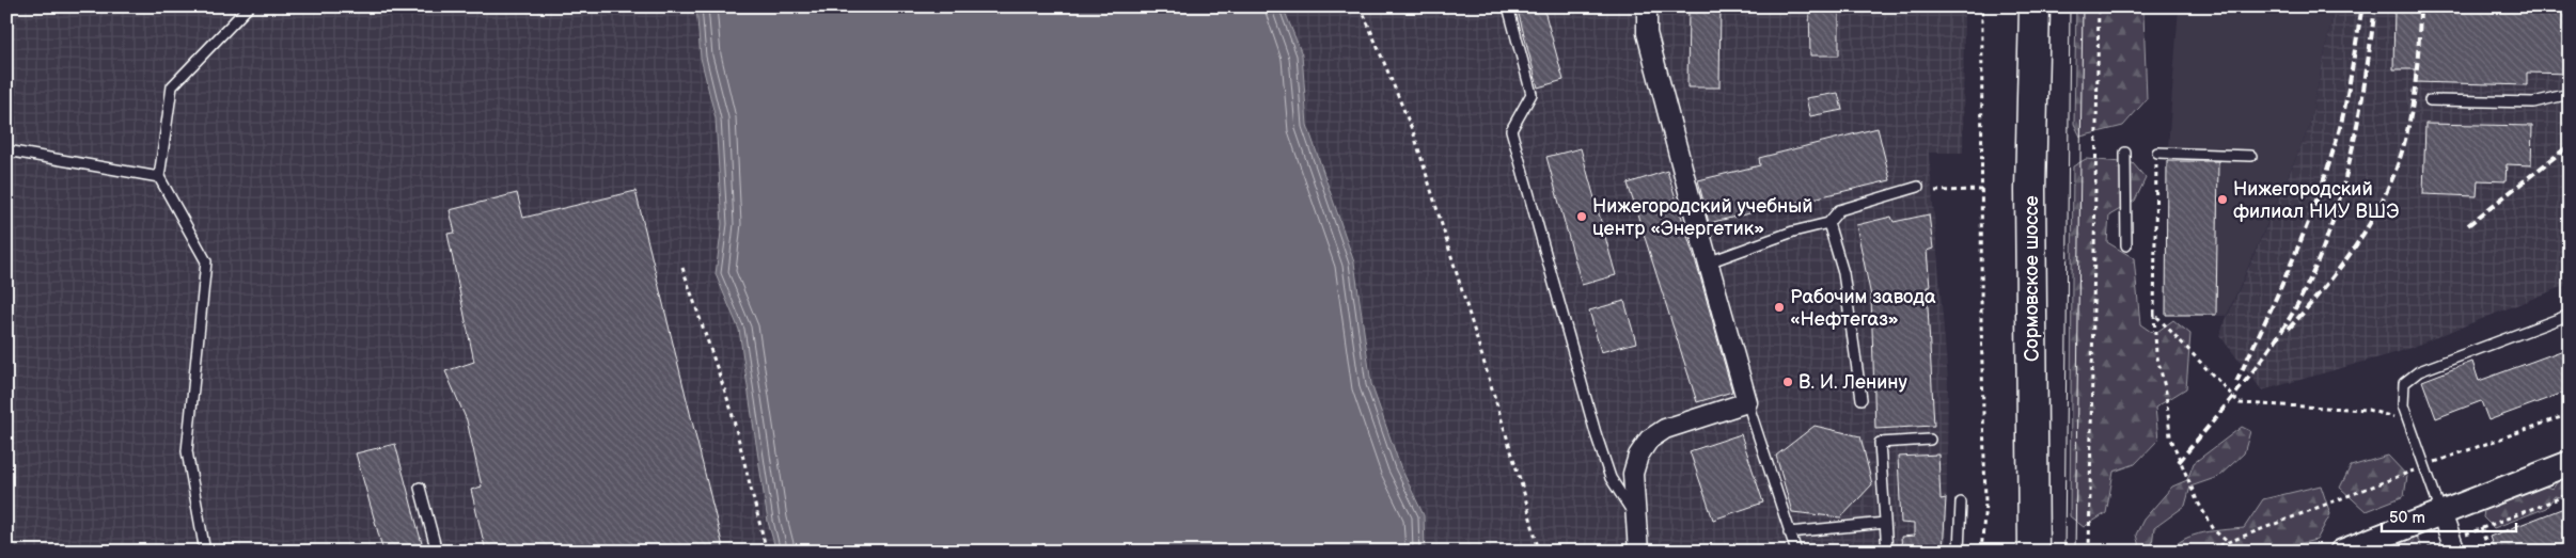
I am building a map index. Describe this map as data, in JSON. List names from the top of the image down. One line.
{"streets":{"main road":["Сормовское шоссе"]},"places":["Нижегородский филиал НИУ ВШЭ","Нижегородский учебный центр «Энергетик»","Рабочим завода «Нефтегаз»","В. И. Ленину"],"scale_bar":"50 m"}
